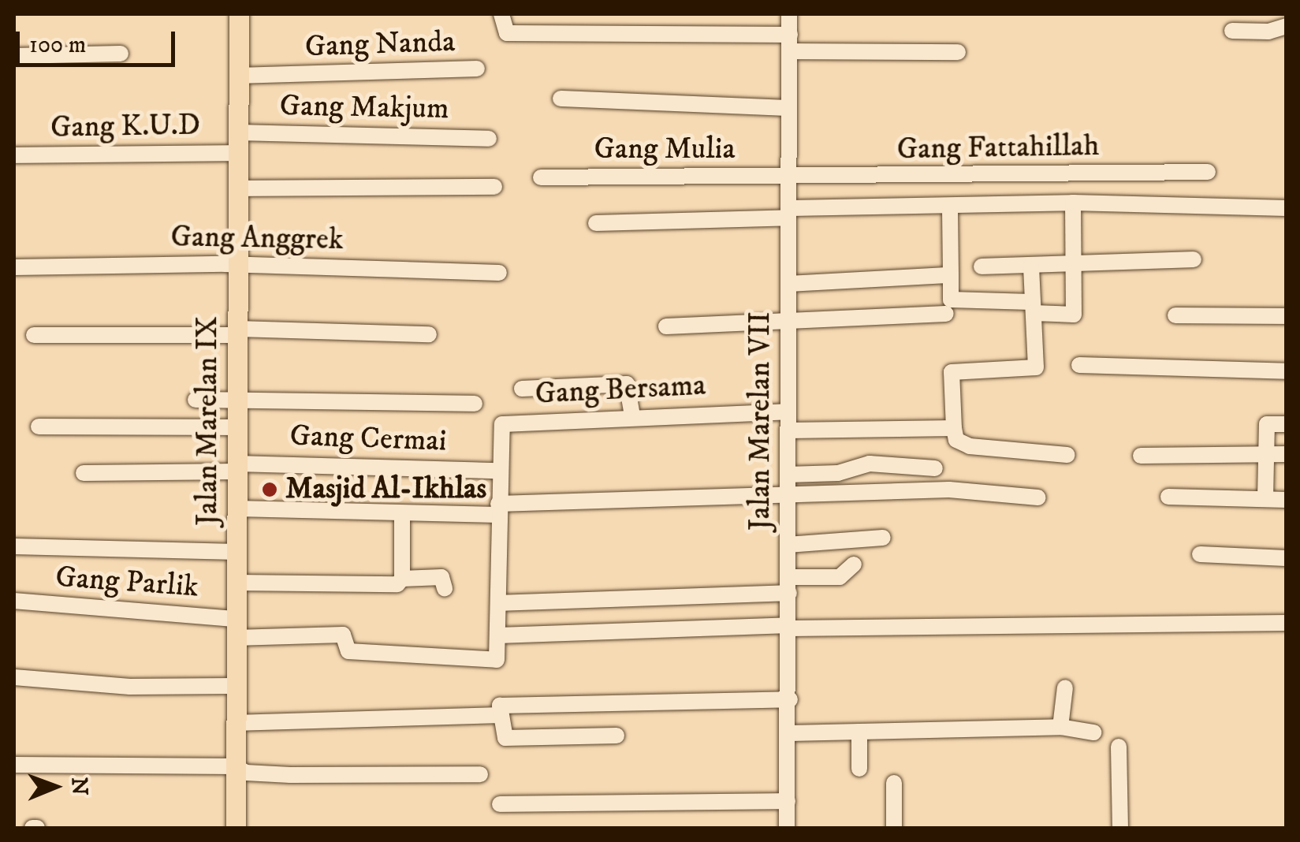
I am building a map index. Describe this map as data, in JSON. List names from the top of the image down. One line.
{"streets":{"main road":["Jalan Marelan IX"],"street":["Gang Nanda","Gang Makjum","Gang K.U.D","Gang Fattahillah","Gang Mulia","Gang Anggrek","Gang Bersama","Jalan Marelan VII","Gang Cermai","Gang Parlik"]},"crossings":[["Gang Nanda","Jalan Marelan IX"],["Gang Makjum","Gang K.U.D"],["Gang Makjum","Jalan Marelan IX"],["Gang K.U.D","Jalan Marelan IX"],["Gang Fattahillah","Gang Mulia"],["Gang Fattahillah","Jalan Marelan VII"],["Gang Mulia","Jalan Marelan VII"],["Gang Anggrek","Jalan Marelan IX"],["Gang Bersama","Jalan Marelan VII"],["Gang Bersama","Gang Cermai"],["Jalan Marelan IX","Gang Cermai"],["Jalan Marelan IX","Gang Parlik"]],"places":["Masjid Al-Ikhlas"],"scale_bar":"100 m","north":"right"}
